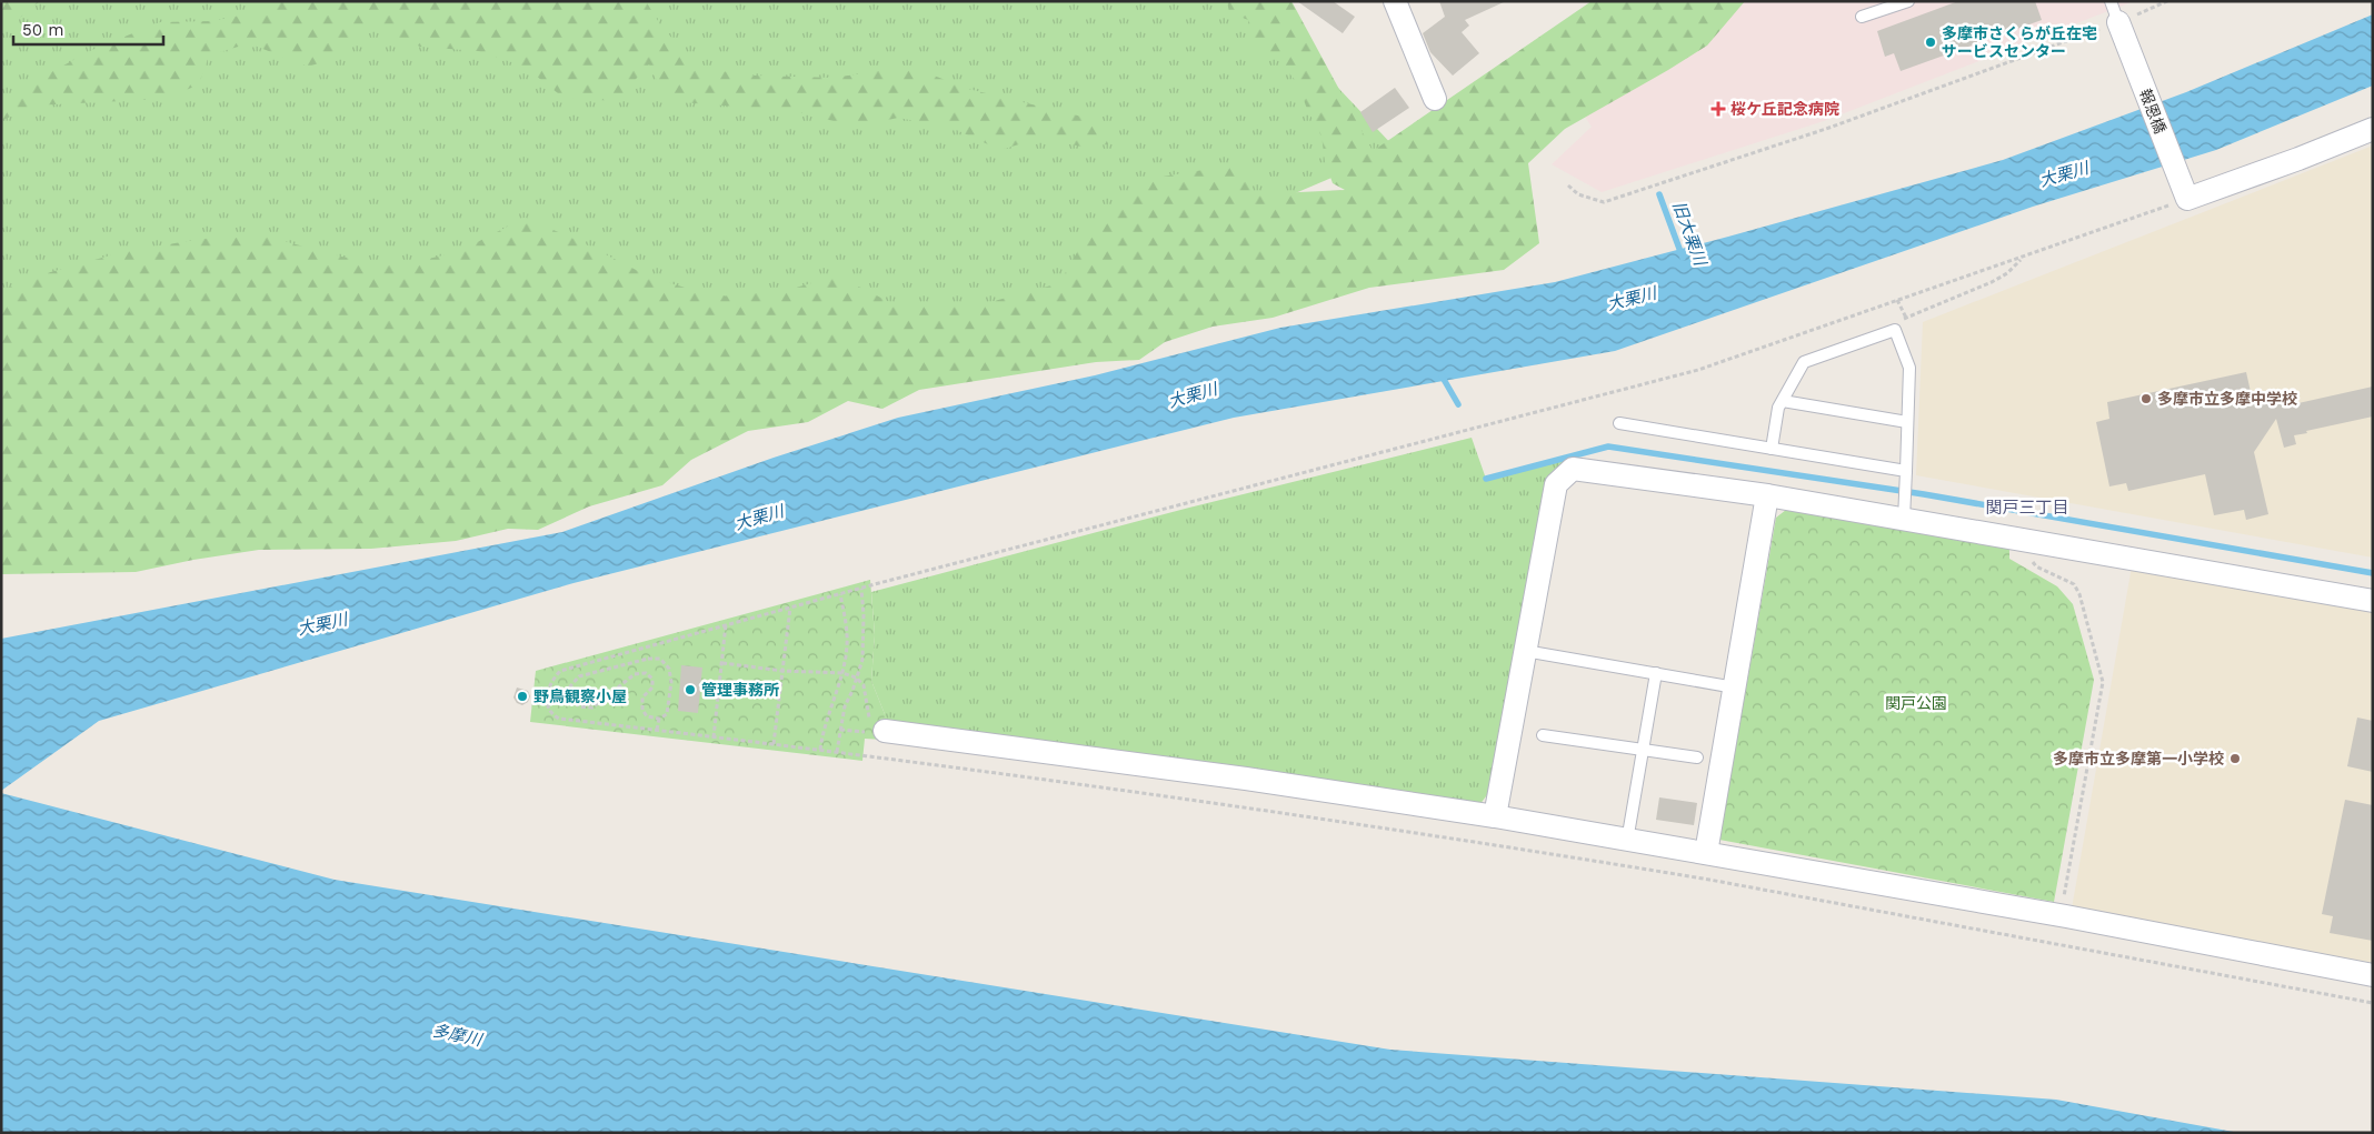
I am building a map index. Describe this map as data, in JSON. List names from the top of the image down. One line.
{"streets":{"street":["報恩橋"]},"districts":["関戸三丁目"],"water":["大栗川","旧大栗川","多摩川"],"parks":["関戸公園"],"places":{"other":["多摩市さくらが丘在宅 サービスセンター","多摩市立多摩中学校","管理事務所","野鳥観察小屋","多摩市立多摩第一小学校"],"health":["桜ケ丘記念病院"]},"scale_bar":"50 m"}
